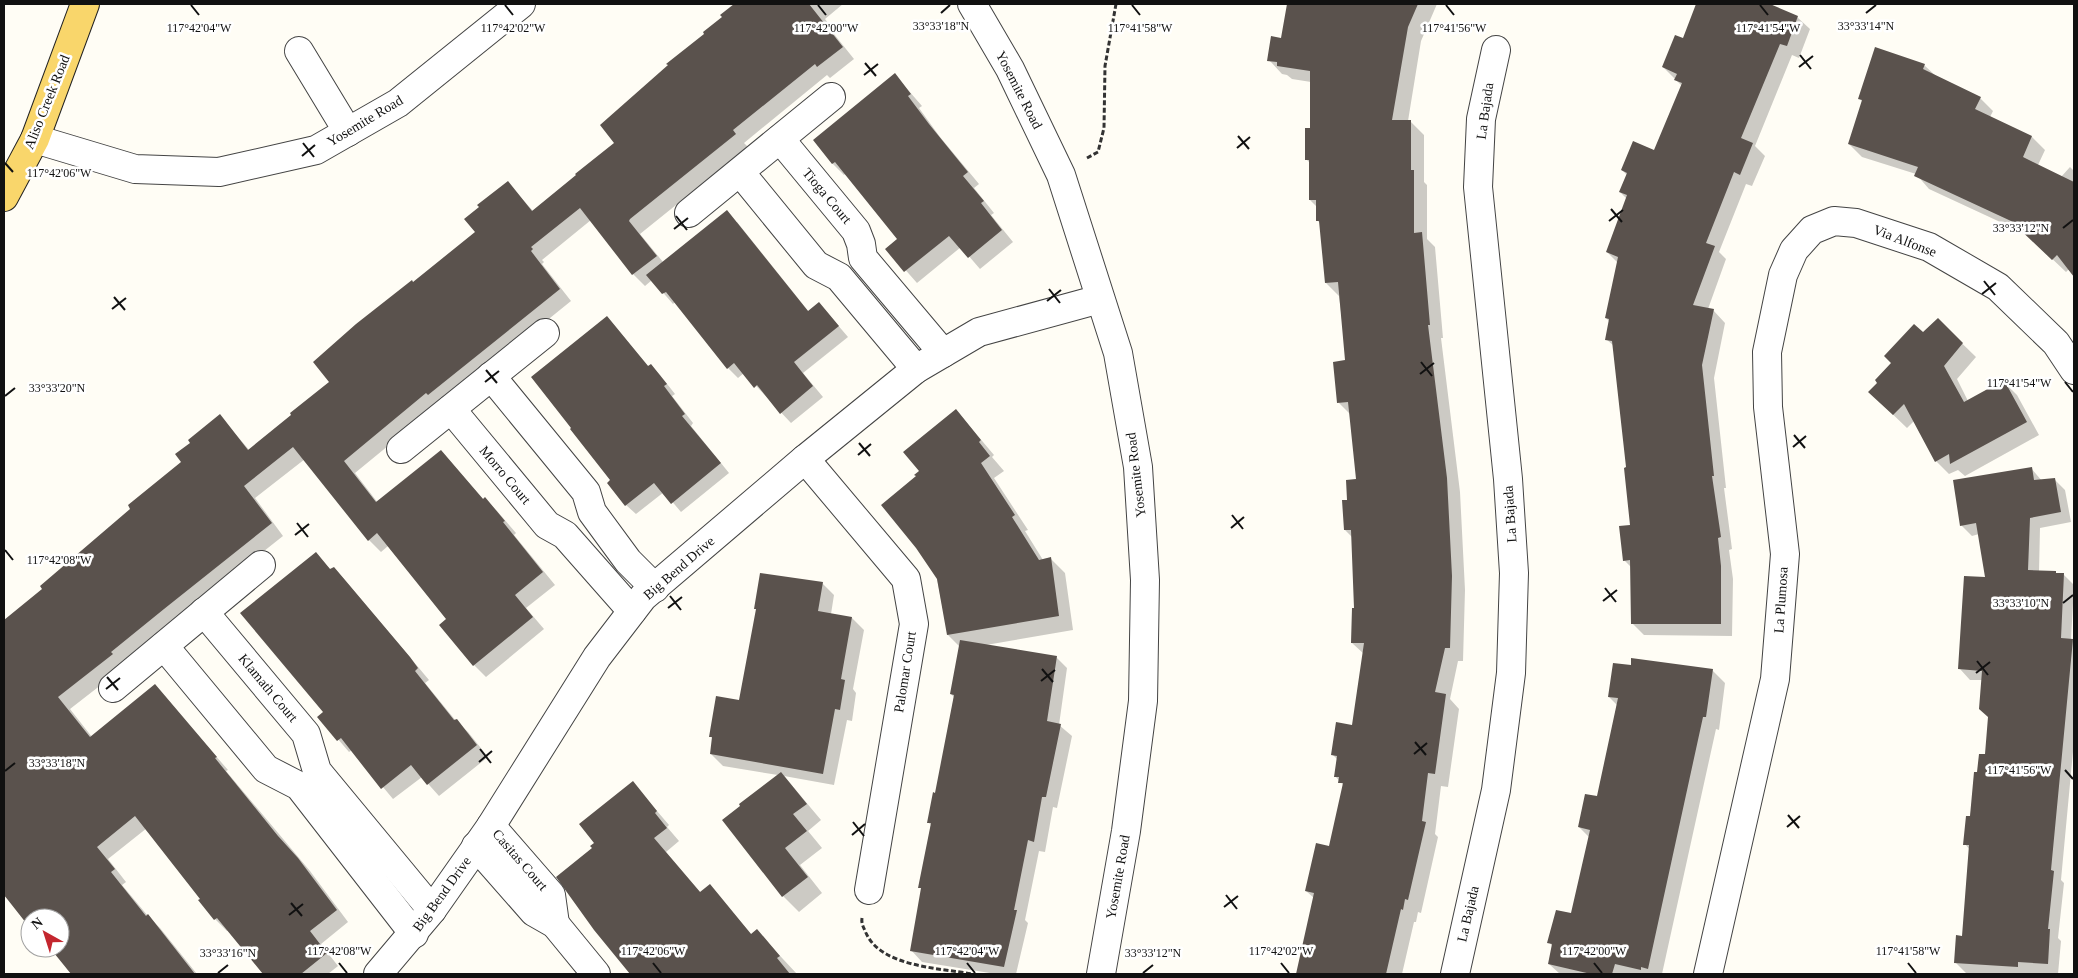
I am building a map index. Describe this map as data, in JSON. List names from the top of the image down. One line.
{"streets":{"main road":["Aliso Creek Road"],"street":["Yosemite Road","La Bajada","Tioga Court","Via Alfonse","Morro Court","Big Bend Drive","La Plumosa","Palomar Court","Klamath Court","Casitas Court"]},"crossings":[["Yosemite Road","Aliso Creek Road"],["Yosemite Road","Big Bend Drive"],["Tioga Court","Big Bend Drive"],["Via Alfonse","La Plumosa"],["Morro Court","Big Bend Drive"],["Big Bend Drive","Palomar Court"],["Big Bend Drive","Klamath Court"],["Big Bend Drive","Casitas Court"]],"north":"top left","coordinates":["33°33'18\"N","33°33'14\"N","117°42'04\"W","117°42'02\"W","117°41'54\"W","117°42'00\"W","117°41'58\"W","117°41'56\"W","117°42'06\"W","33°33'12\"N","33°33'20\"N","117°42'08\"W","33°33'10\"N","33°33'16\"N"]}
